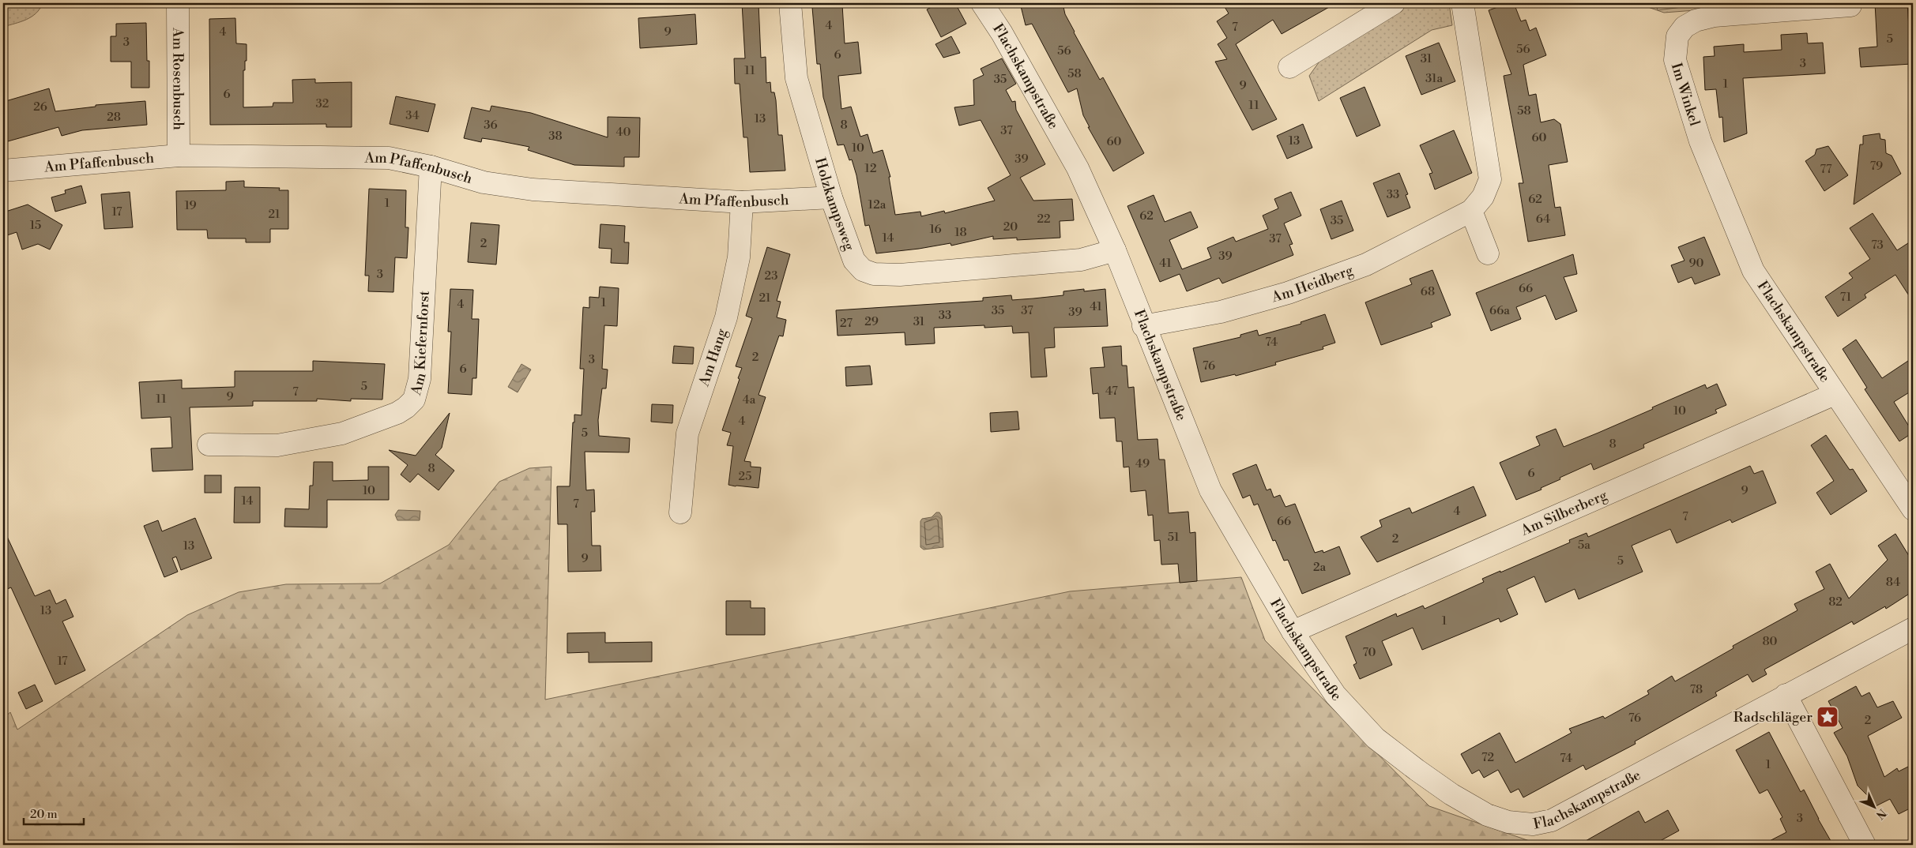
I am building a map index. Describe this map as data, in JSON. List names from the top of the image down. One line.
{"streets":{"street":["Flachskampstraße","Am Rosenbusch","Im Winkel","Am Pfaffenbusch","Holzkampsweg","Am Heidberg","Am Kiefernforst","Am Hang","Am Silberberg"]},"crossings":[["Flachskampstraße","Im Winkel"],["Flachskampstraße","Holzkampsweg"],["Flachskampstraße","Am Heidberg"],["Flachskampstraße","Am Silberberg"],["Am Rosenbusch","Am Pfaffenbusch"],["Am Pfaffenbusch","Holzkampsweg"],["Am Pfaffenbusch","Am Kiefernforst"],["Am Pfaffenbusch","Am Hang"]],"places":{"place":["Radschläger"]},"house_numbers":["4","7","4","9","5","3","56","56","6","31","3","11","58","31a","35","1","9","6","32","11","26","58","34","28","13","36","8","37","40","38","60","13","60","10","39","79","12","77","33","62","1","12a","19","17","21","62","22","64","35","15","20","16","18","14","37","2","73","39","41","90","3","23","66","68","71","21","1","4","41","35","37","66a","39","33","29","31","27","74","2","3","76","6","5","47","7","9","11","4a","10","4","5","8","49","8","6","25","10","9","14","7","4","7","66","51","2","5a","13","9","5","2a","84","82","13","1","80","70","17","78","76","2","72","74","1","3"],"scale_bar":"20 m","north":"bottom right"}
